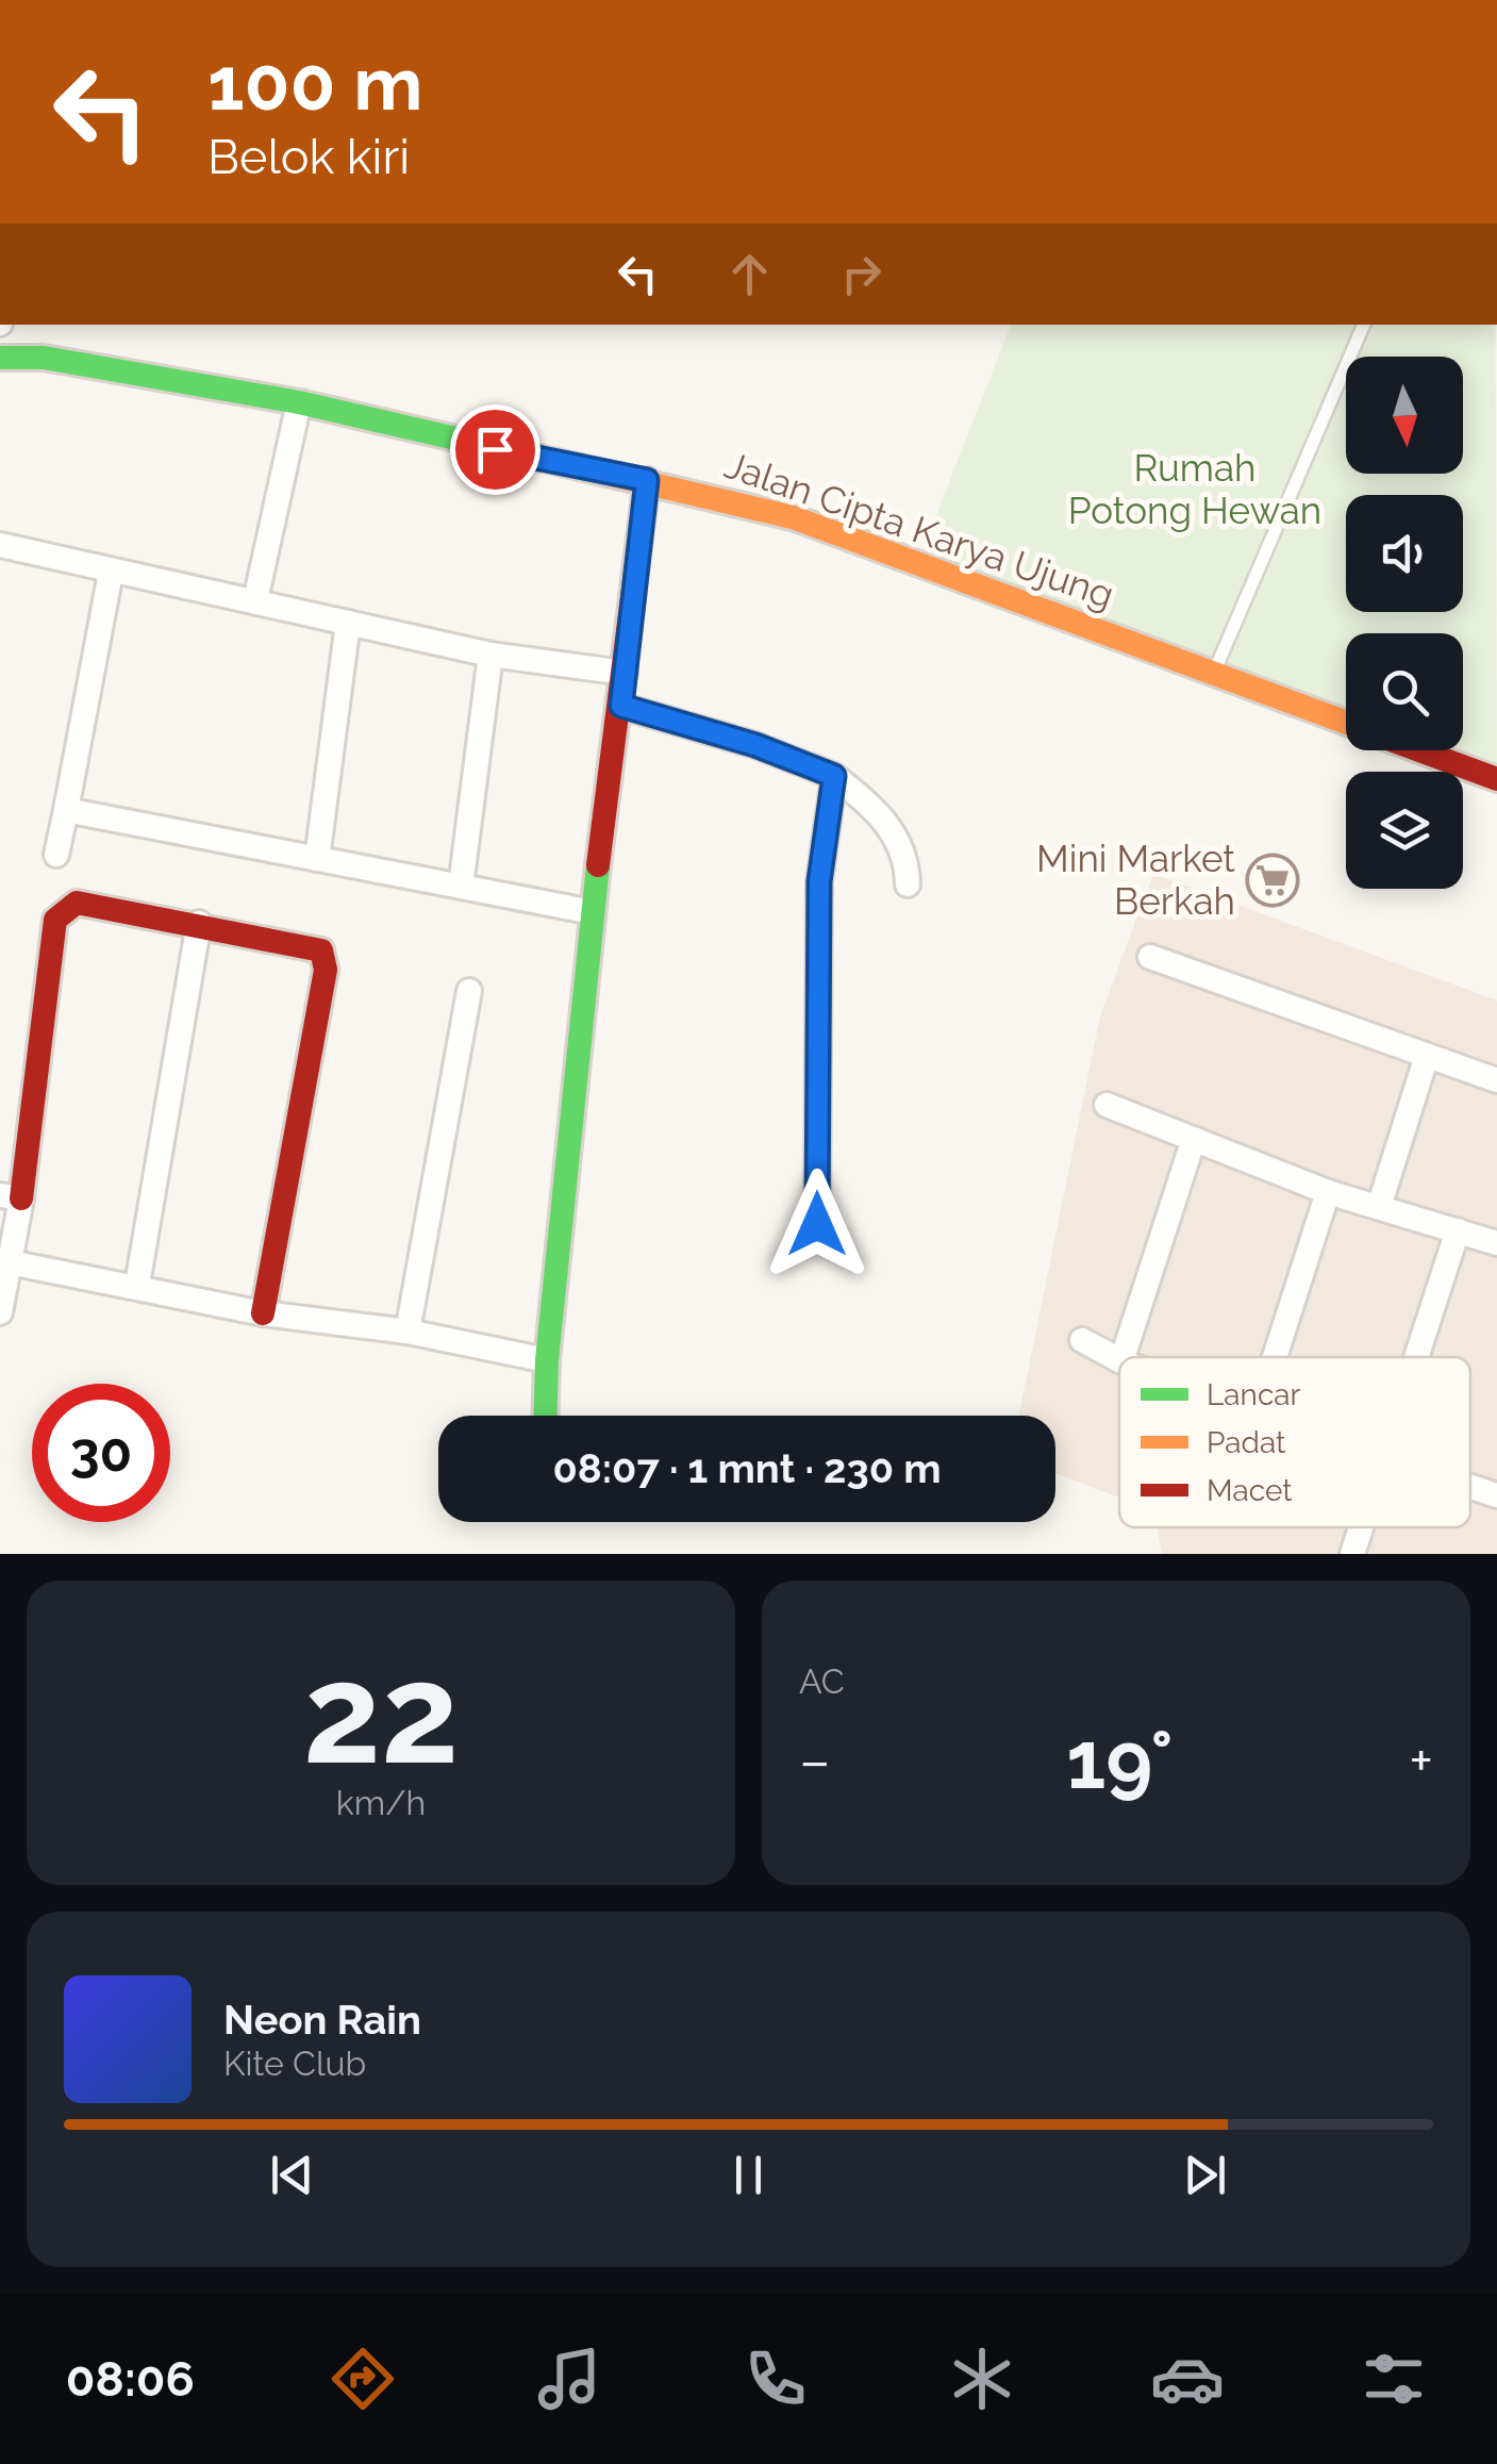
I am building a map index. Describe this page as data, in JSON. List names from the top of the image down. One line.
{"streets":{"street":["Jalan Cipta Karya Ujung"]},"parks":["Rumah Potong Hewan"],"places":{"supermarket":["Mini Market Berkah"]},"legend":["Lancar","Padat","Macet"],"north":"bottom","page":{"turn":["100 m","Belok kiri"],"limit":"30","trip":"08:07 · 1 mnt · 230 m","tile":[["22","km/h"],"AC"],"heat":["−","19°","+"],"song":["Neon Rain","Kite Club"],"tabs":"08:06"}}
